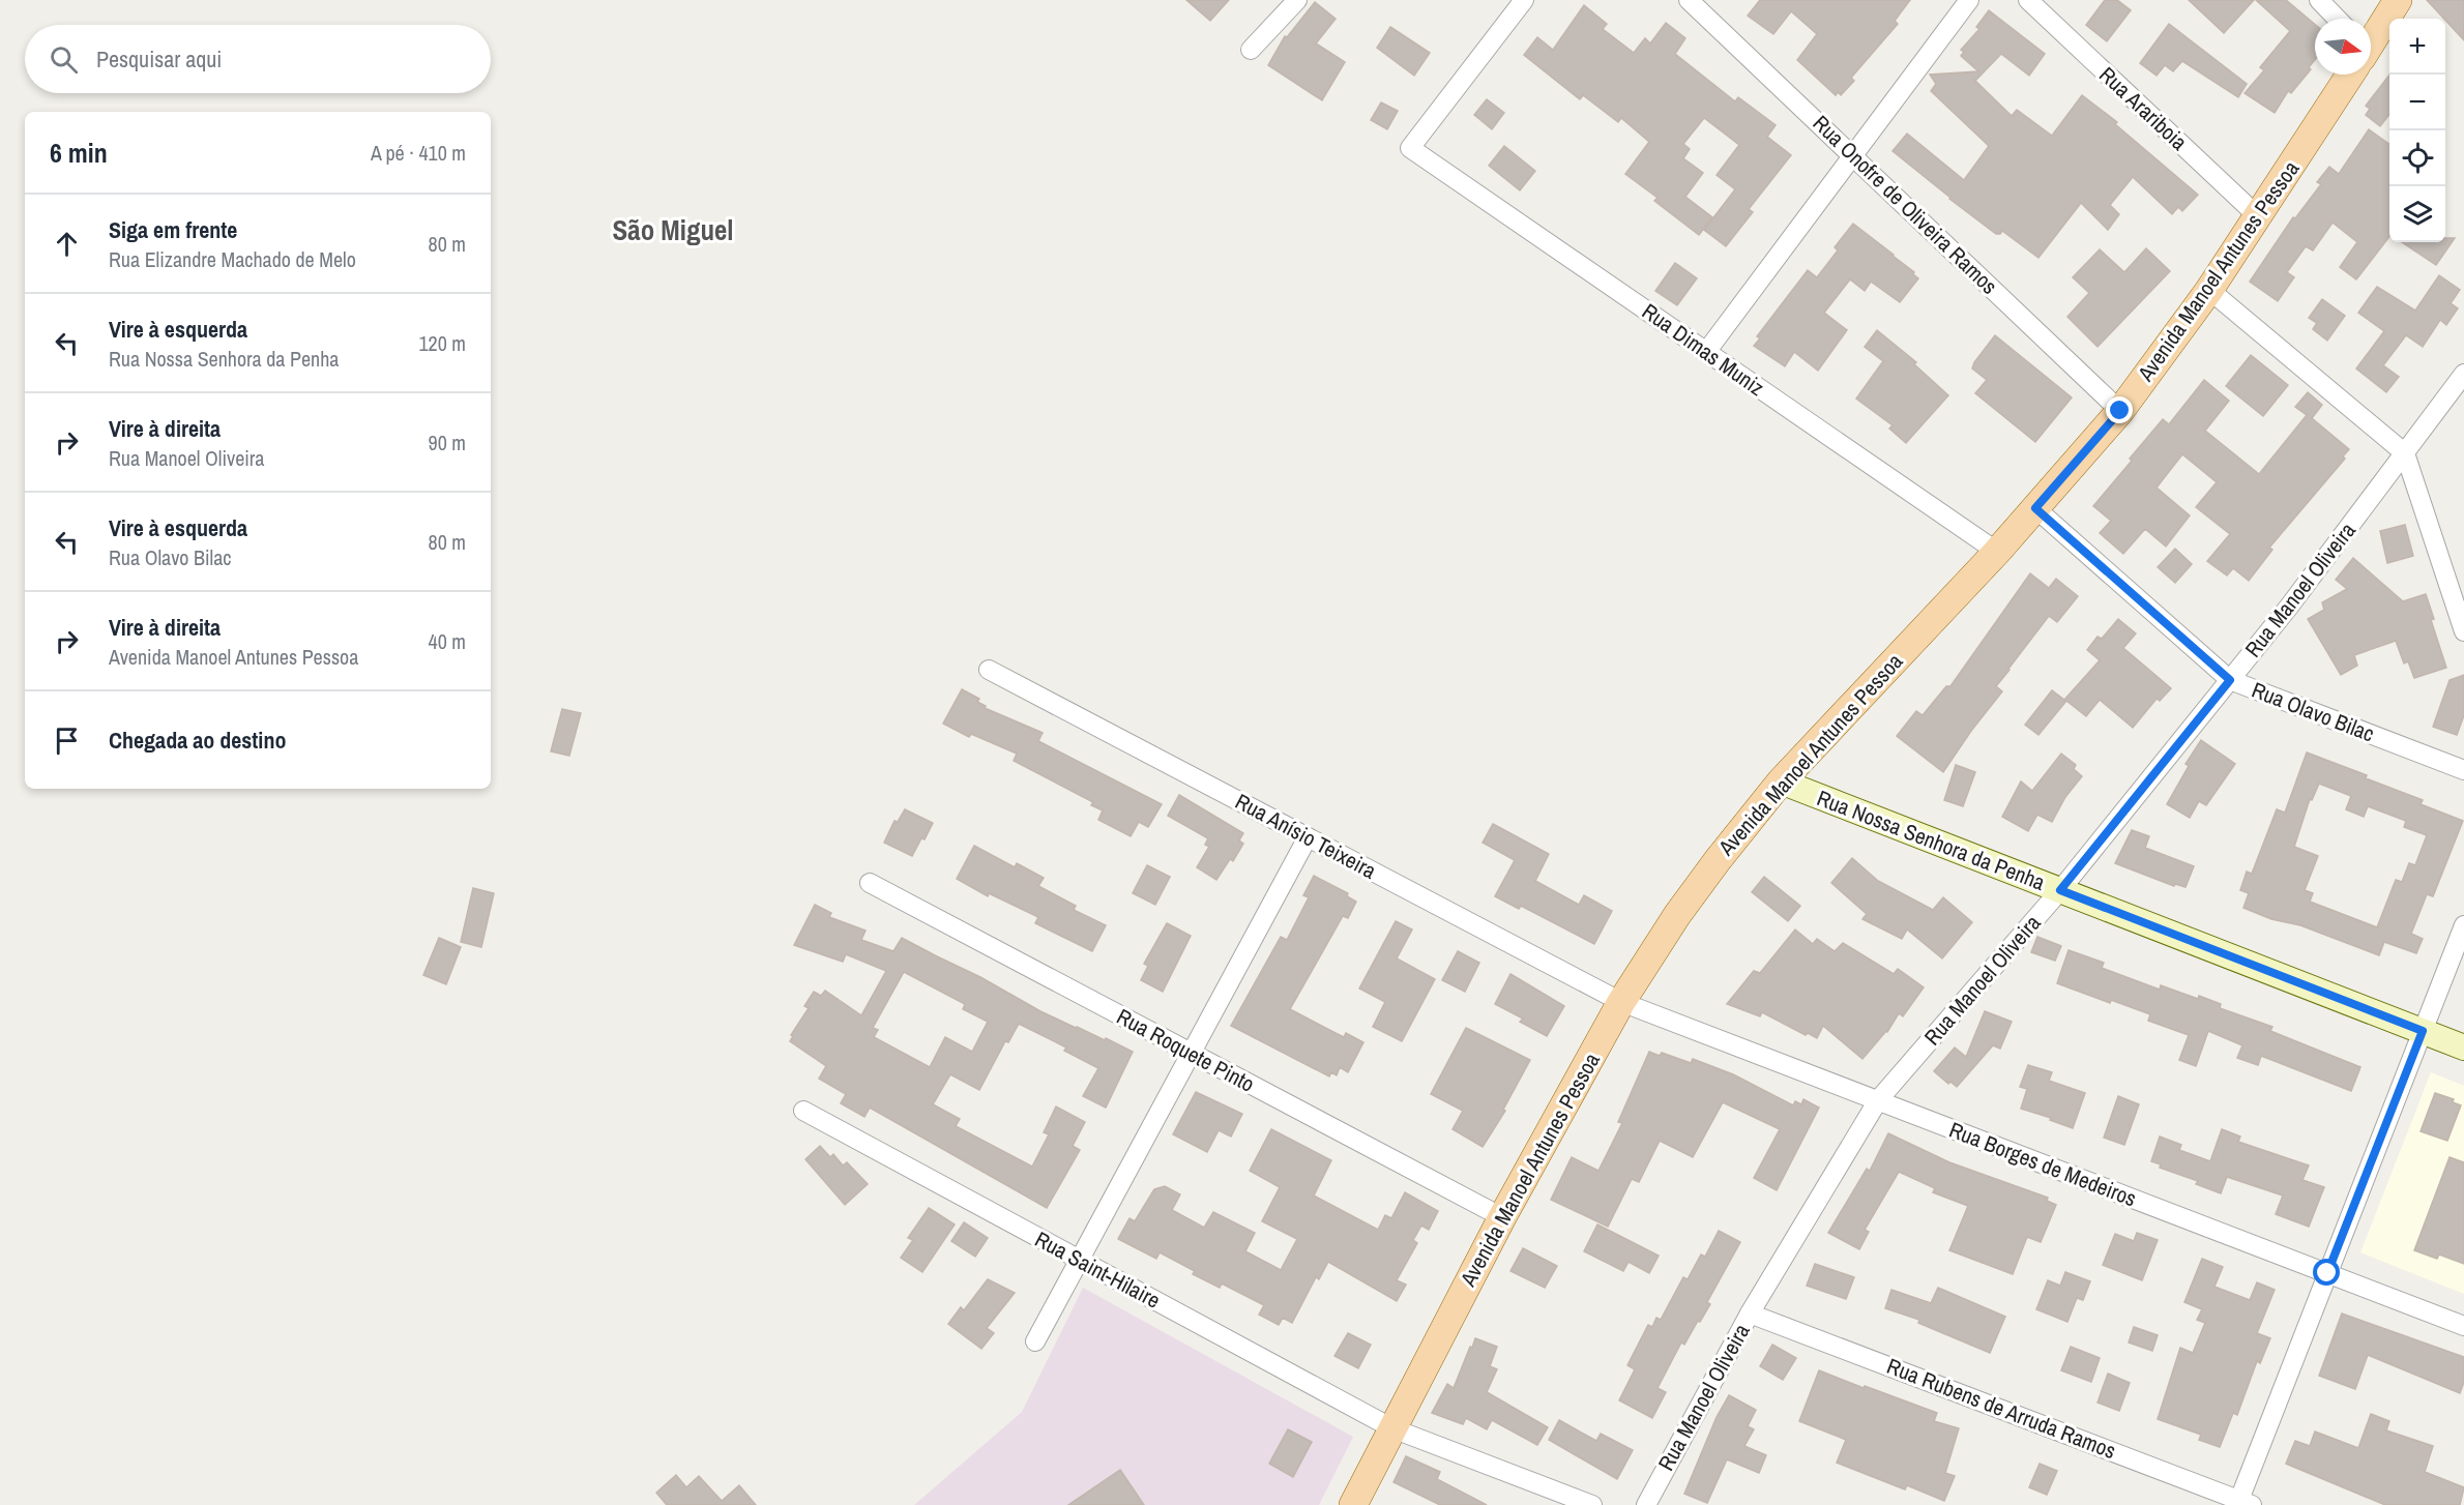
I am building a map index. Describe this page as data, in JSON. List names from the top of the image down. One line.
{"streets":{"main road":["Avenida Manoel Antunes Pessoa"],"street":["Rua Arariboia","Rua Onofre de Oliveira Ramos","Rua Dimas Muniz","Rua Manoel Oliveira","Rua Olavo Bilac","Rua Anísio Teixeira","Rua Nossa Senhora da Penha","Rua Roquete Pinto","Rua Borges de Medeiros","Rua Saint-Hilaire","Rua Rubens de Arruda Ramos"]},"crossings":[["Rua Arariboia","Avenida Manoel Antunes Pessoa"],["Rua Onofre de Oliveira Ramos","Avenida Manoel Antunes Pessoa"],["Avenida Manoel Antunes Pessoa","Rua Dimas Muniz"],["Avenida Manoel Antunes Pessoa","Rua Olavo Bilac"],["Avenida Manoel Antunes Pessoa","Rua Anísio Teixeira"],["Avenida Manoel Antunes Pessoa","Rua Nossa Senhora da Penha"],["Avenida Manoel Antunes Pessoa","Rua Roquete Pinto"],["Avenida Manoel Antunes Pessoa","Rua Borges de Medeiros"],["Avenida Manoel Antunes Pessoa","Rua Saint-Hilaire"],["Rua Manoel Oliveira","Rua Olavo Bilac"],["Rua Manoel Oliveira","Rua Nossa Senhora da Penha"],["Rua Manoel Oliveira","Rua Borges de Medeiros"],["Rua Manoel Oliveira","Rua Rubens de Arruda Ramos"],["Rua Anísio Teixeira","Rua Borges de Medeiros"]],"districts":["São Miguel"],"north":"right","page":{"map_buttons":["+","−"],"search":"Pesquisar aqui","heading":["6 min","A pé · 410 m"],"list":[["Siga em frente","Rua Elizandre Machado de Melo","80 m"],["Vire à esquerda","Rua Nossa Senhora da Penha","120 m"],["Vire à direita","Rua Manoel Oliveira","90 m"],["Vire à esquerda","Rua Olavo Bilac","80 m"],["Vire à direita","Avenida Manoel Antunes Pessoa","40 m"],"Chegada ao destino"]}}
